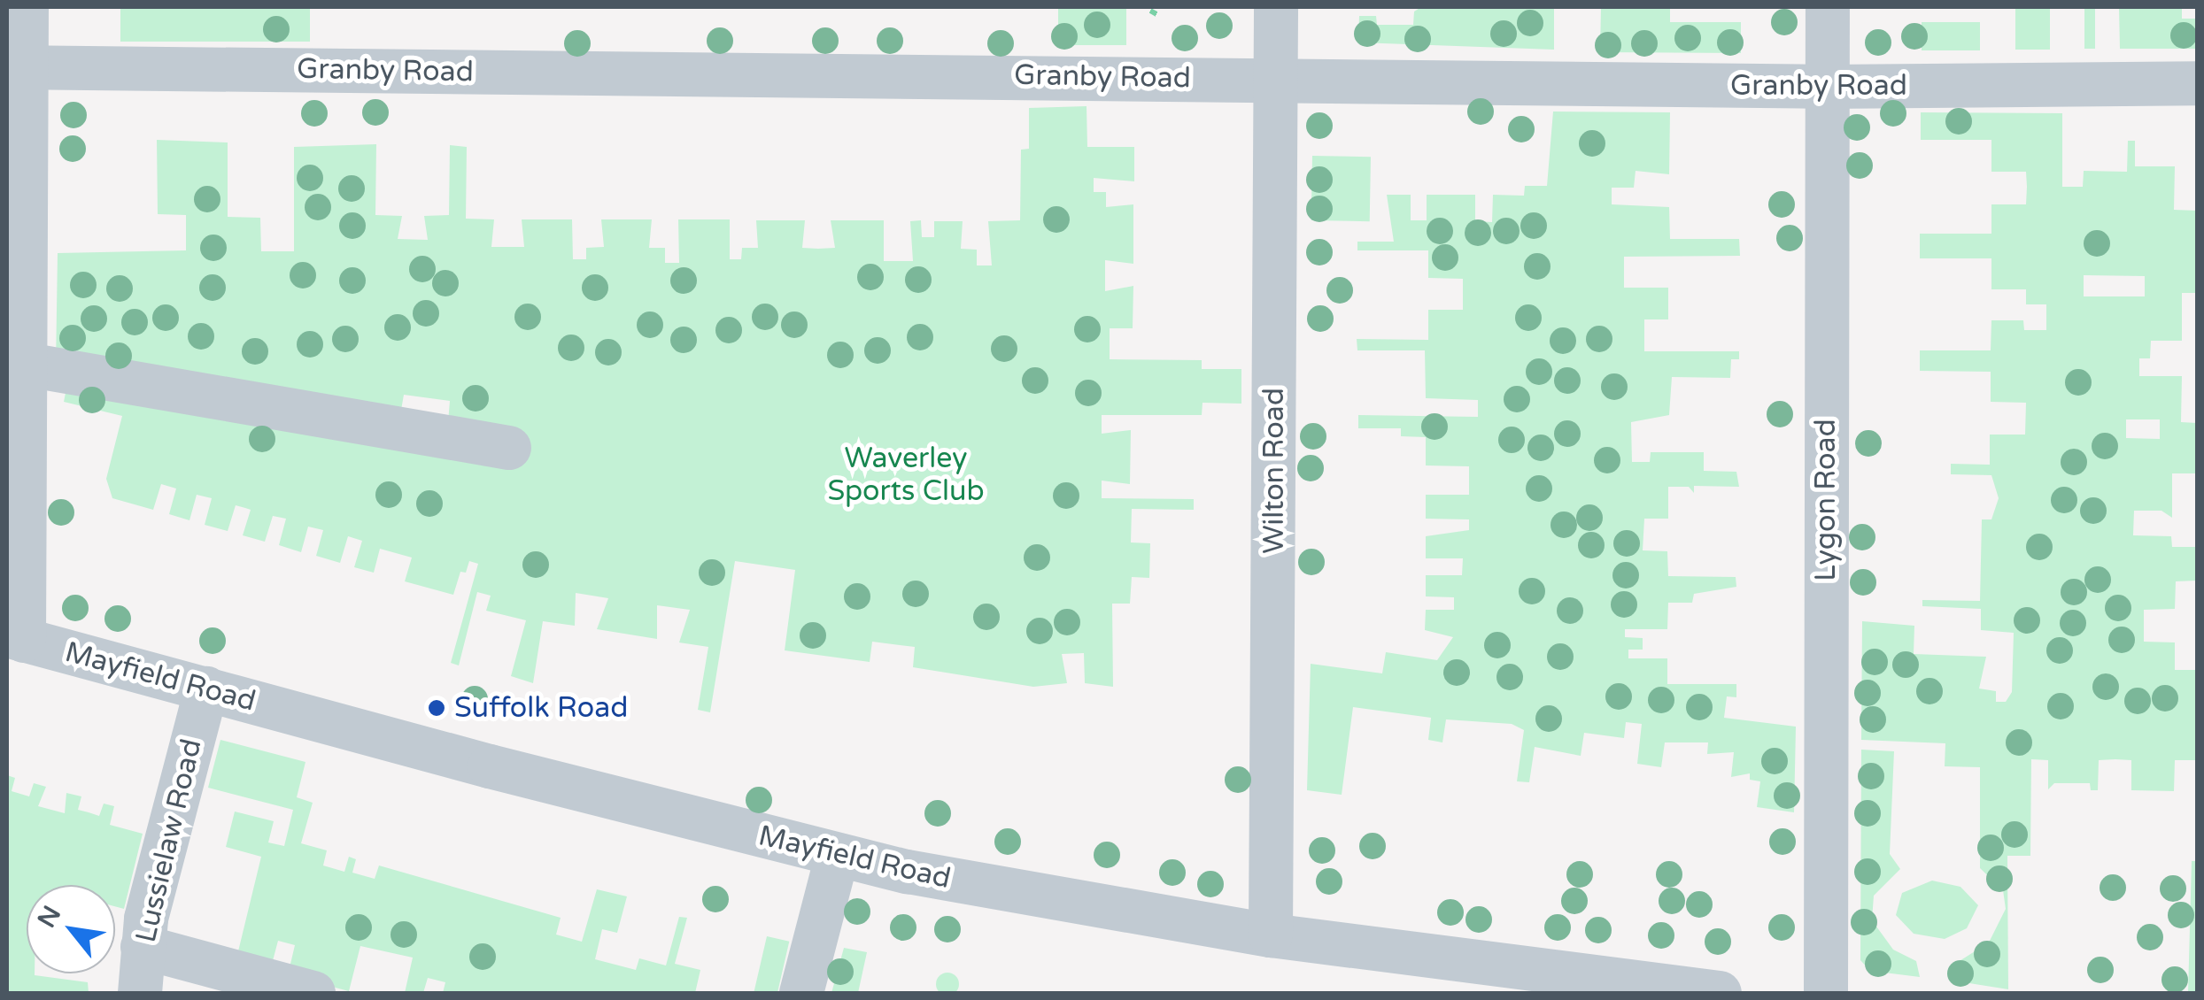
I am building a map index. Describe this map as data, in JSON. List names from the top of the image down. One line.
{"streets":{"street":["Granby Road","Wilton Road","Lygon Road","Mayfield Road","Lussielaw Road"]},"crossings":[["Granby Road","Wilton Road"],["Granby Road","Lygon Road"],["Wilton Road","Mayfield Road"],["Mayfield Road","Lussielaw Road"]],"parks":["Waverley Sports Club"],"places":["Suffolk Road"],"north":"top left"}
